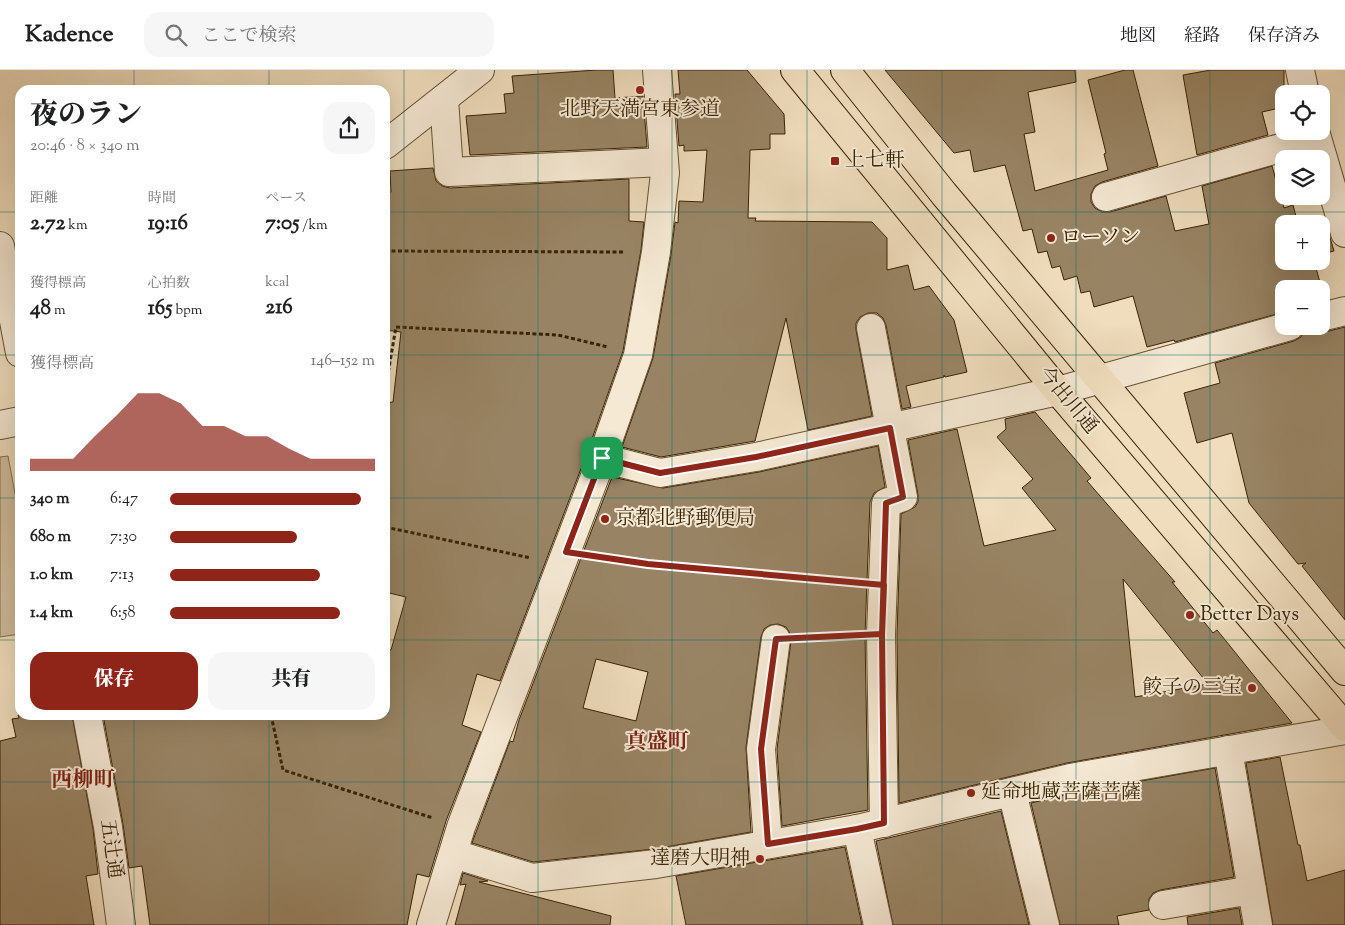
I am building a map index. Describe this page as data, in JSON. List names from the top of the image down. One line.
{"streets":{"main road":["今出川通"],"street":["五辻通"]},"districts":["真盛町","西柳町"],"places":{"other":["北野天満宮東参道","ローソン","京都北野郵便局","Better Days","餃子の三宝","延命地蔵菩薩菩薩","達磨大明神"],"transit":["上七軒"]},"page":{"header":"Kadence","search":"ここで検索","nav":["地図","経路","保存済み"],"map_buttons":["+","−"],"heading":["夜のラン","20:46 · 8 × 340 m"],"stats":[["距離","2.72 km"],["時間","19:16"],["ペース","7:05 /km"],["獲得標高","48 m"],["心拍数","165 bpm"],["kcal","216"]],"chart":["獲得標高","146–152 m"],"list":[{"name":"340 m","note":"6:47"},{"name":"680 m","note":"7:30"},{"name":"1.0 km","note":"7:13"},{"name":"1.4 km","note":"6:58"}],"buttons":["保存","共有"]}}
